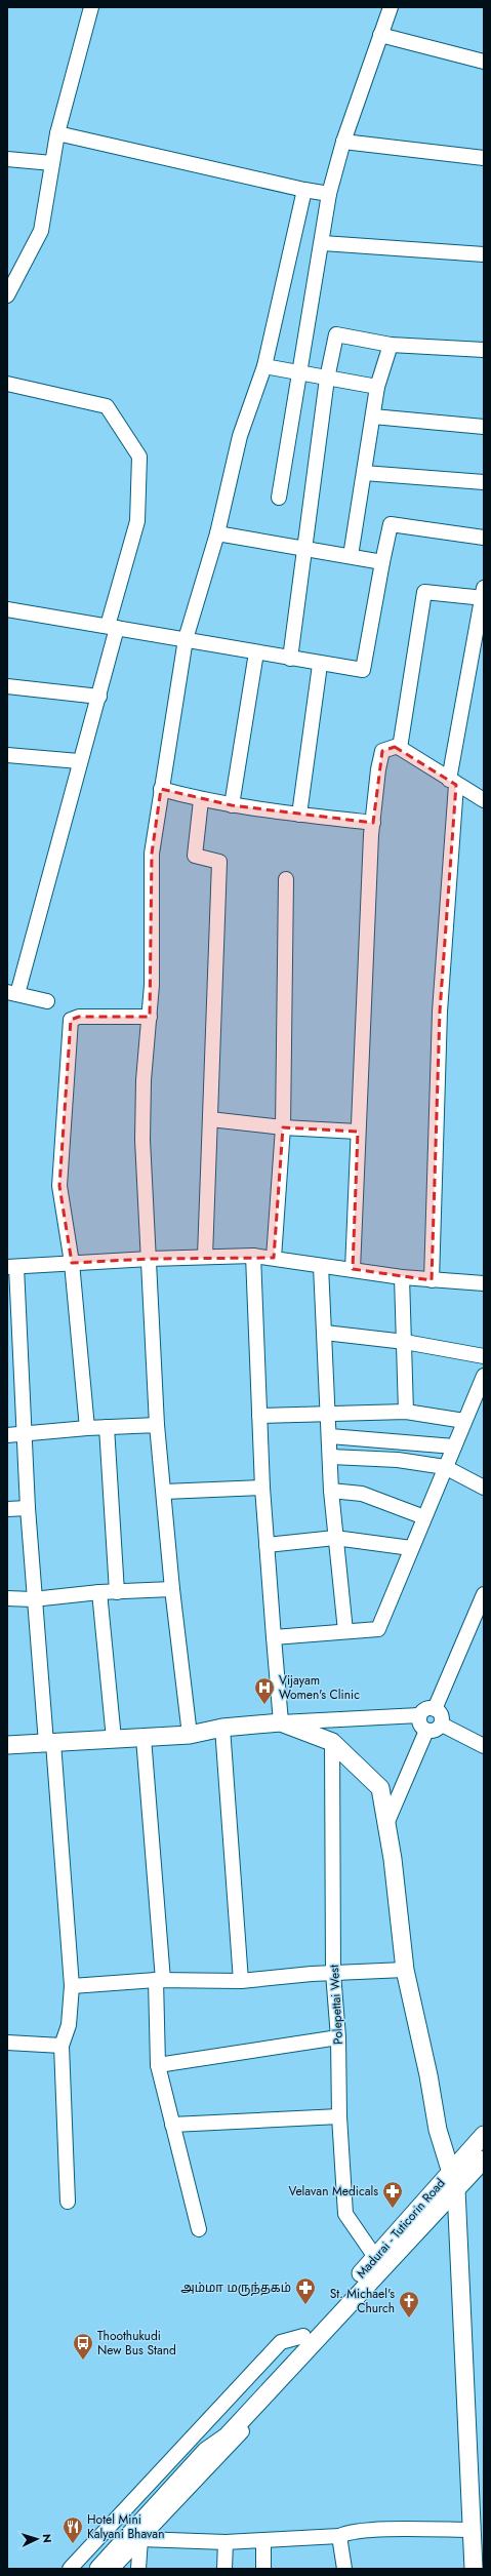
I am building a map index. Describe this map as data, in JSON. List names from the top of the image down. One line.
{"streets":{"main road":["Madurai - Tuticorin Road"],"street":["Polepettai West"]},"crossings":[["Polepettai West","Madurai - Tuticorin Road"]],"places":{"hospital":["Vijayam Women's Clinic"],"pharmacy":["Velavan Medicals","அம்மா மருந்தகம்"],"church":["St. Michael's Church"],"bus stop":["Thoothukudi New Bus Stand"],"restaurant":["Hotel Mini Kalyani Bhavan"]},"north":"right"}
